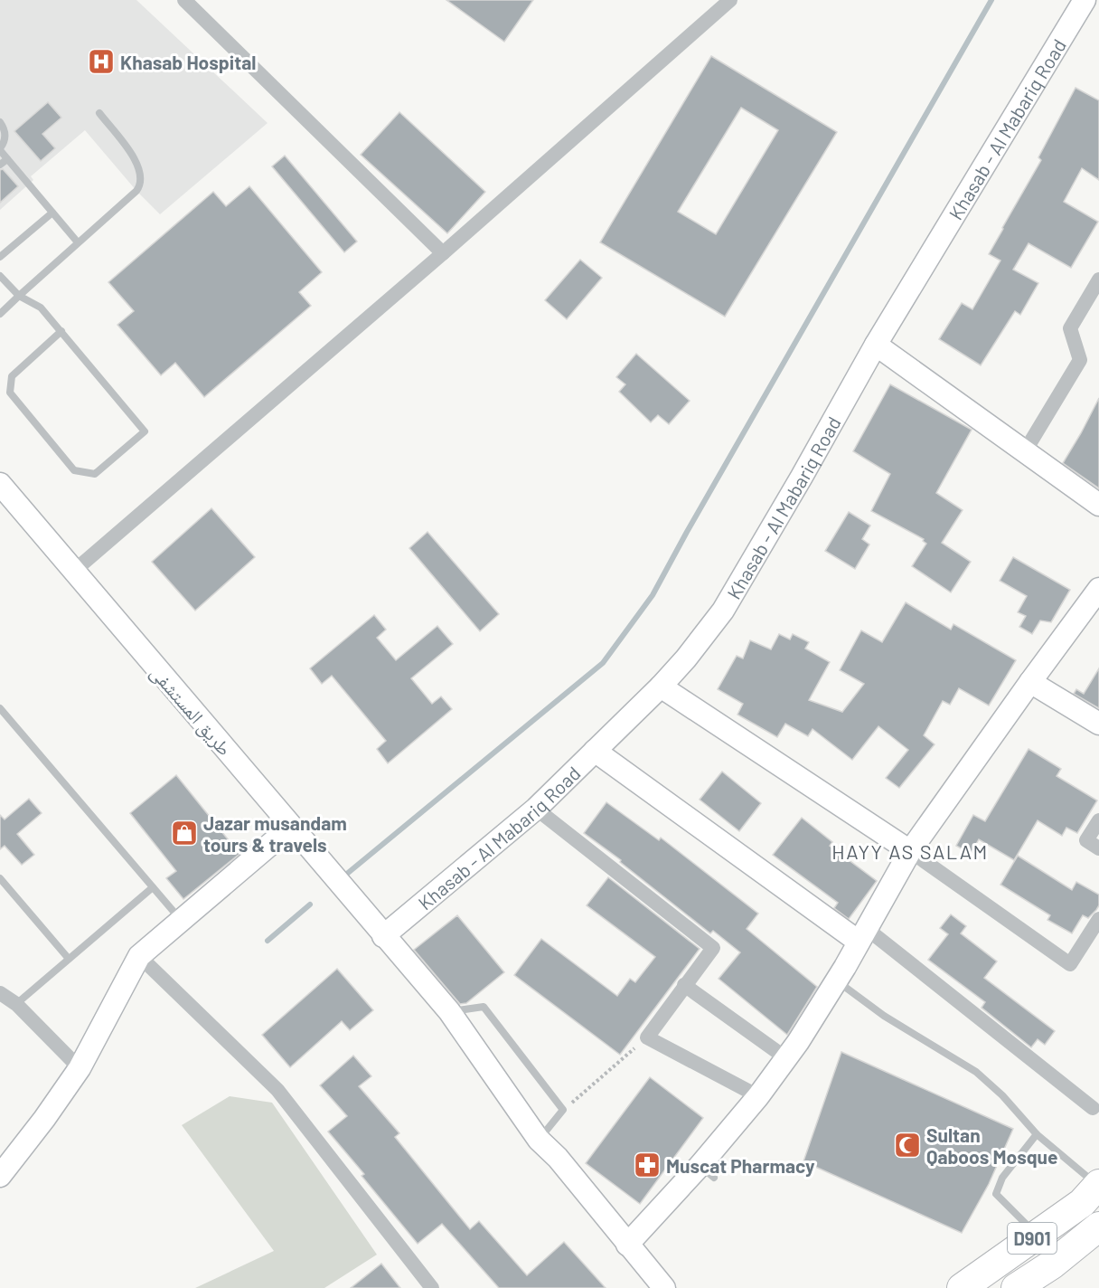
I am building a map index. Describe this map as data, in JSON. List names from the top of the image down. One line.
{"streets":{"highway":["D901"],"street":["Khasab - Al Mabariq Road","طريق المستشفى"]},"crossings":[["Khasab - Al Mabariq Road","طريق المستشفى"]],"districts":["HAYY AS SALAM"],"places":{"hospital":["Khasab Hospital"],"shop":["Jazar musandam tours & travels"],"mosque":["Sultan Qaboos Mosque"],"pharmacy":["Muscat Pharmacy"]}}
